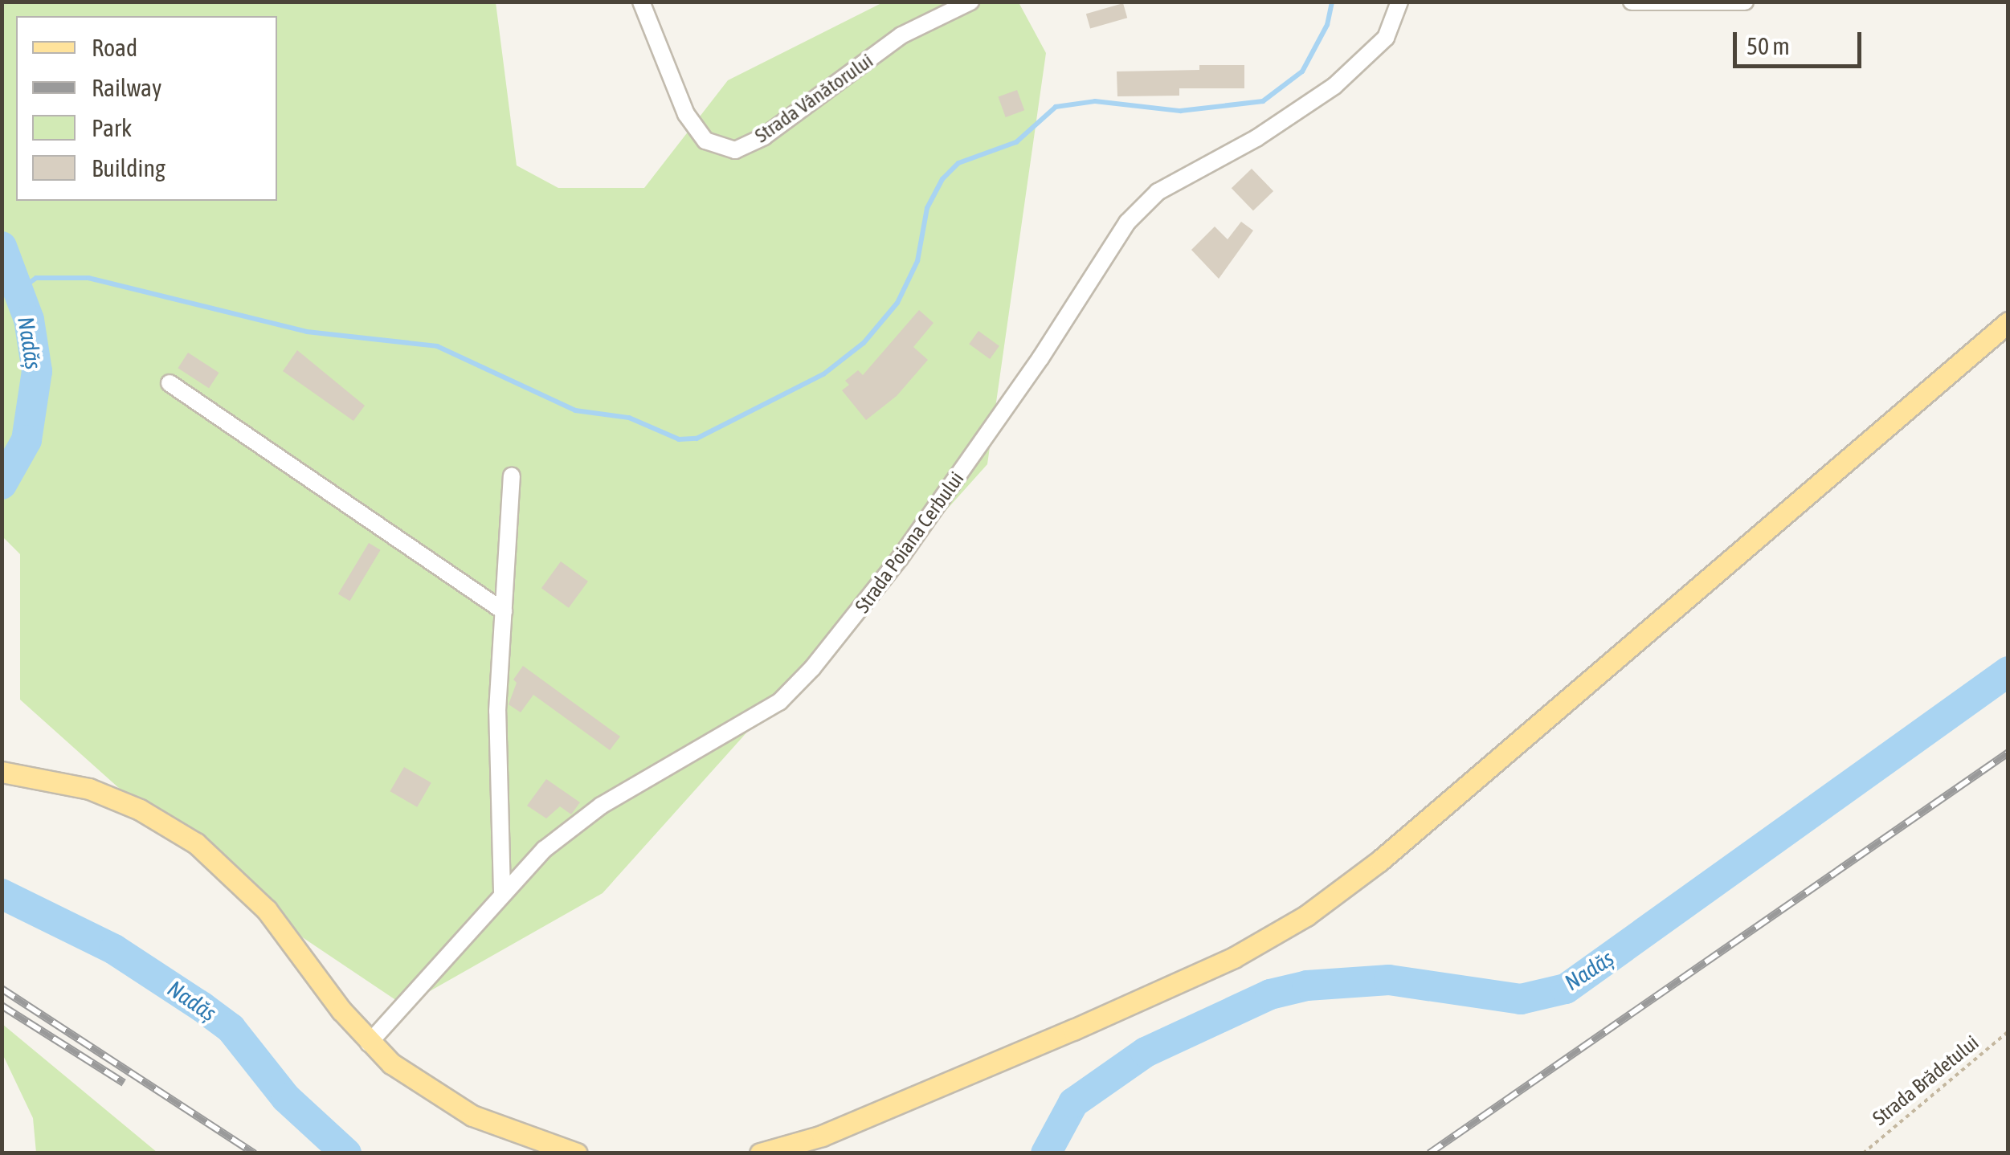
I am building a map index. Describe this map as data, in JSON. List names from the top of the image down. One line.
{"streets":{"street":["Strada Vânătorului","Strada Poiana Cerbului"],"path":["Strada Brădetului"]},"water":["Nadăș"],"legend":["Road","Railway","Park","Building"],"scale_bar":"50 m"}
